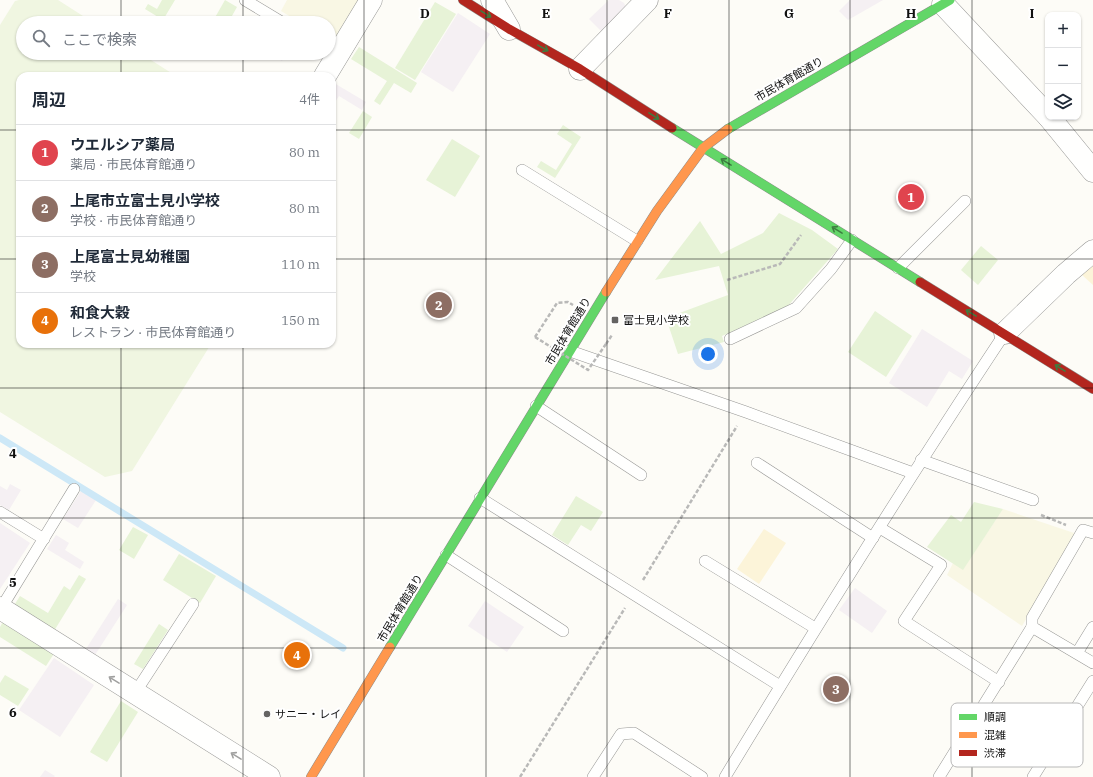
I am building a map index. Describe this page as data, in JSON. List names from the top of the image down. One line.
{"streets":{"street":["市民体育館通り"]},"places":{"transit":["富士見小学校"],"other":["サニー・レイ"]},"legend":["順調","混雑","渋滞"],"page":{"map_buttons":["+","−"],"search":"ここで検索","heading":["周辺","4件"],"list":[{"mark":"1","name":"ウエルシア薬局","note":"薬局 · 市民体育館通り","value":"80 m"},{"mark":"2","name":"上尾市立富士見小学校","note":"学校 · 市民体育館通り","value":"80 m"},{"mark":"3","name":"上尾富士見幼稚園","note":"学校","value":"110 m"},{"mark":"4","name":"和食大穀","note":"レストラン · 市民体育館通り","value":"150 m"}],"pins":["1","2","4","3"]},"grid":{"columns":["D","E","F","G","H","I"],"rows":["4","5","6"]}}
